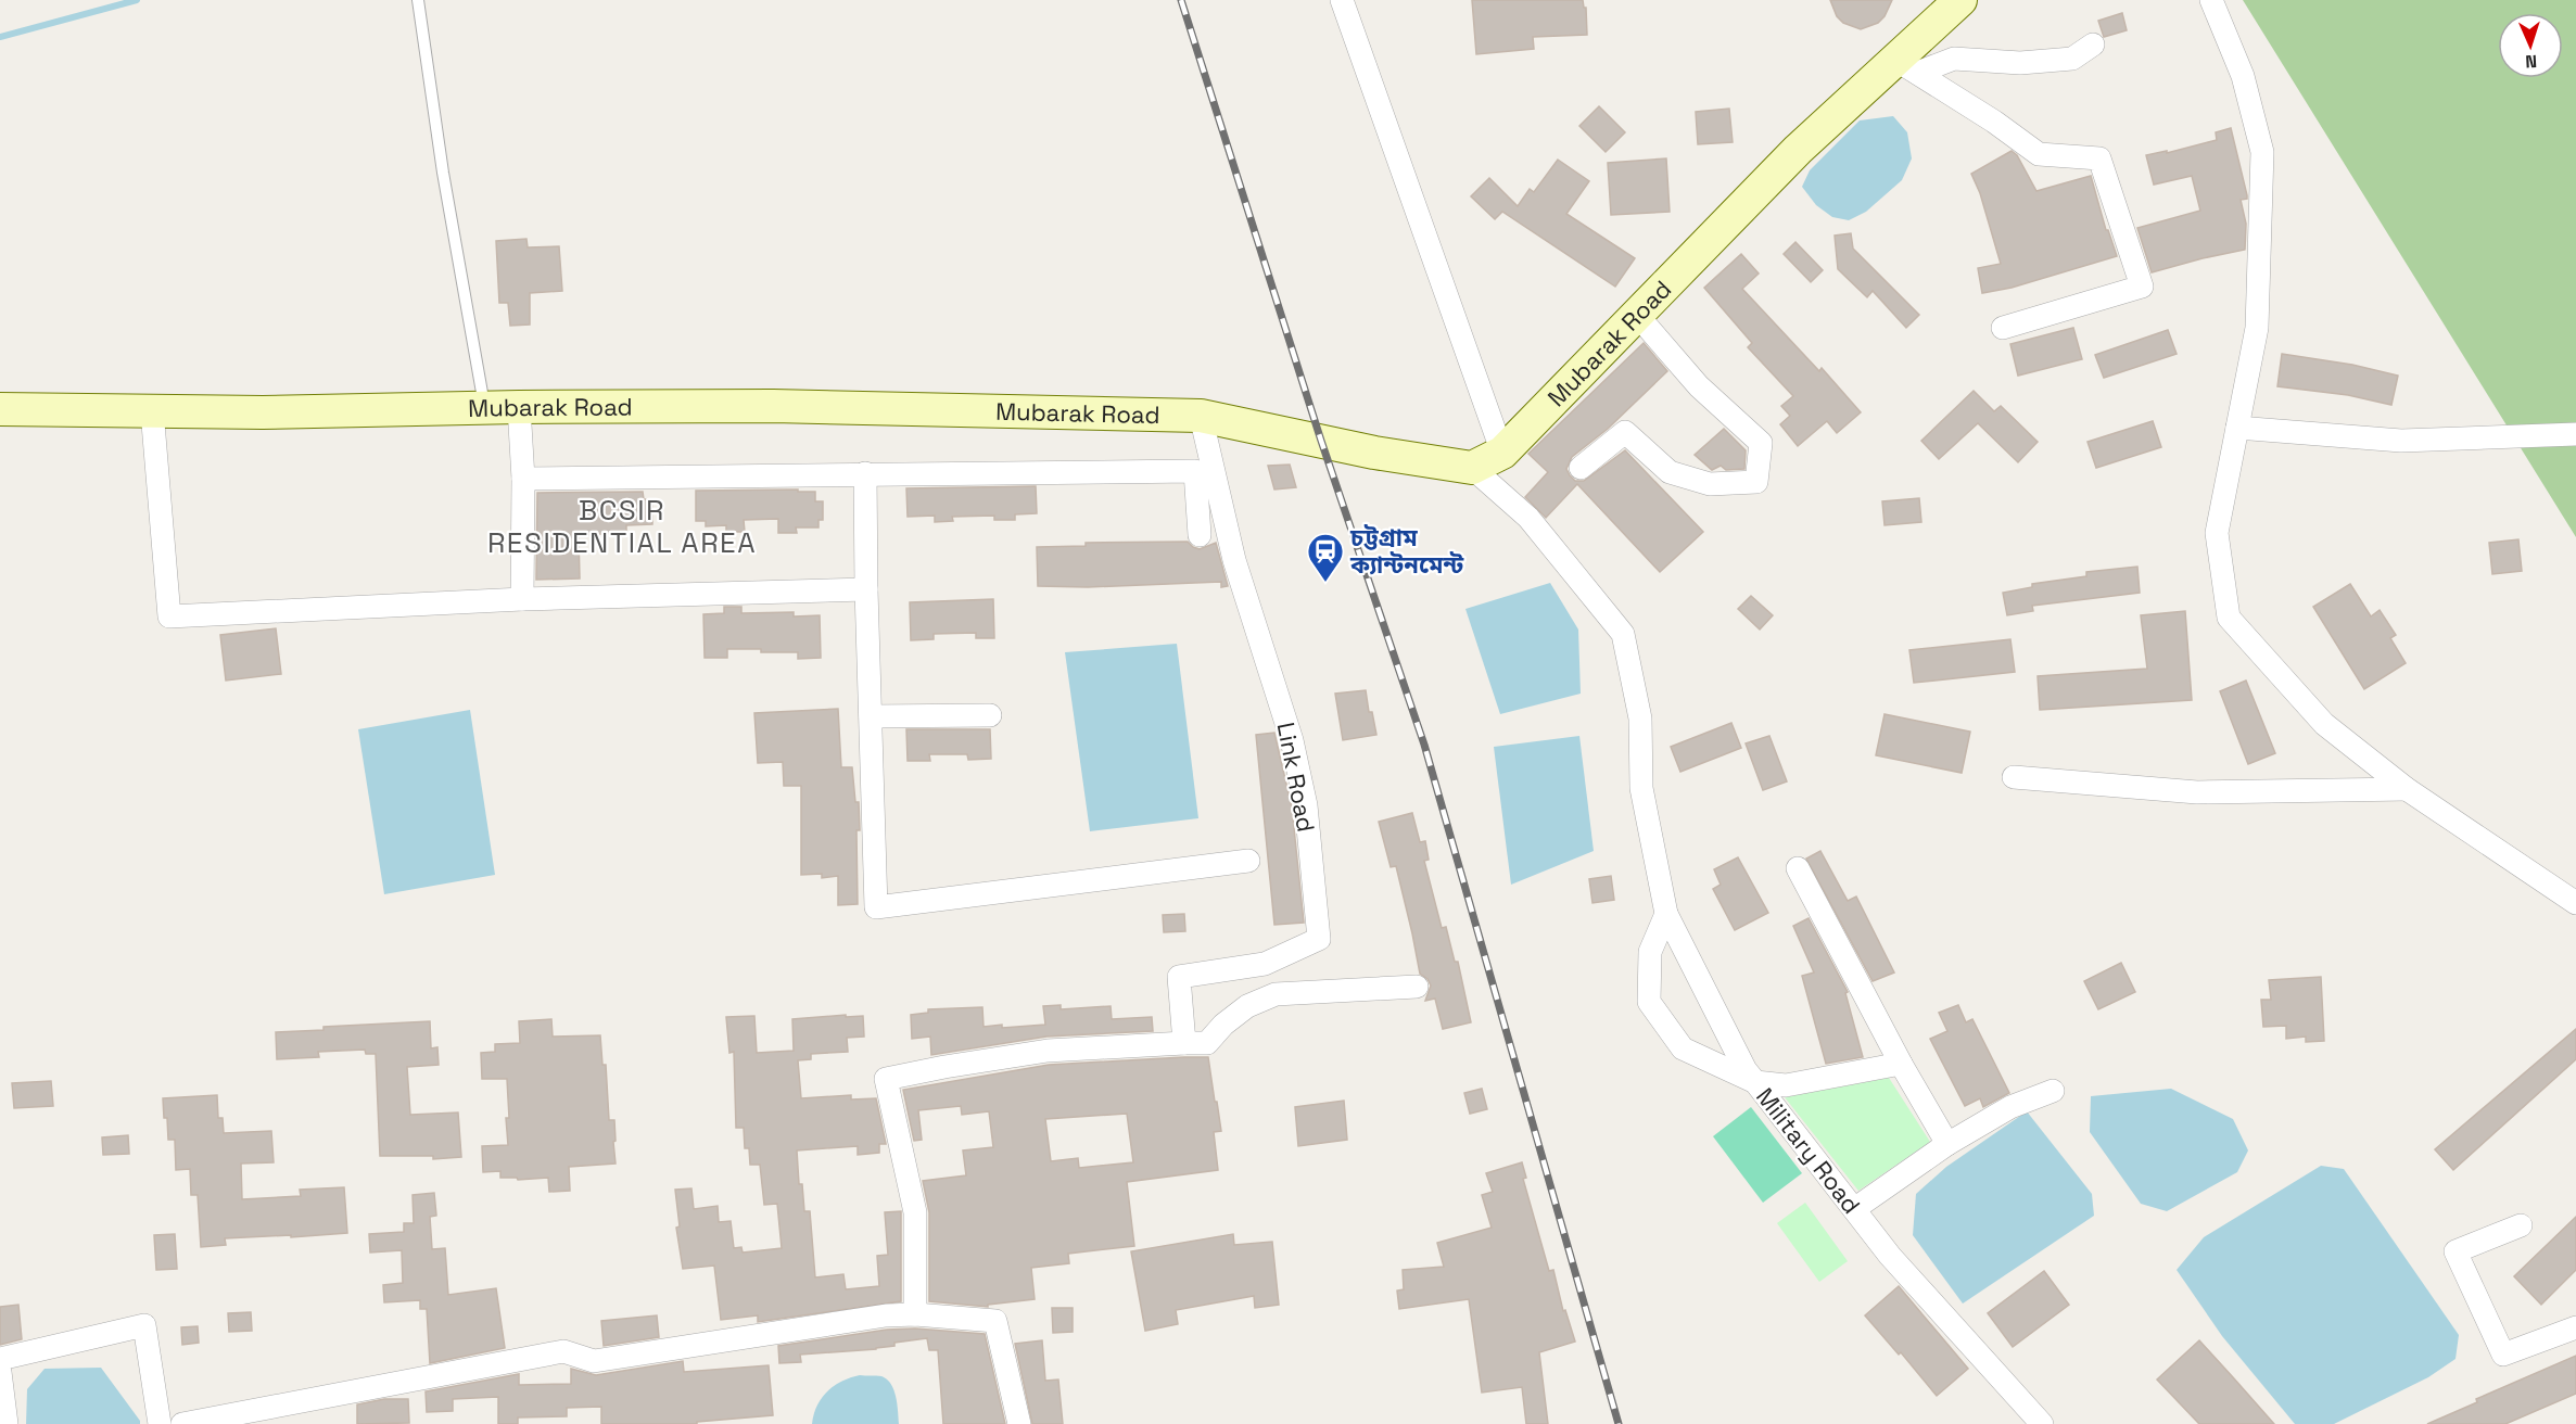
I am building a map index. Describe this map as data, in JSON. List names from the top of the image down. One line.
{"streets":{"street":["Mubarak Road","Link Road","Military Road"]},"crossings":[["Mubarak Road","Link Road"]],"districts":["BCSIR RESIDENTIAL AREA"],"places":{"station":["চট্টগ্রাম ক্যান্টনমেন্ট"]},"north":"bottom"}
